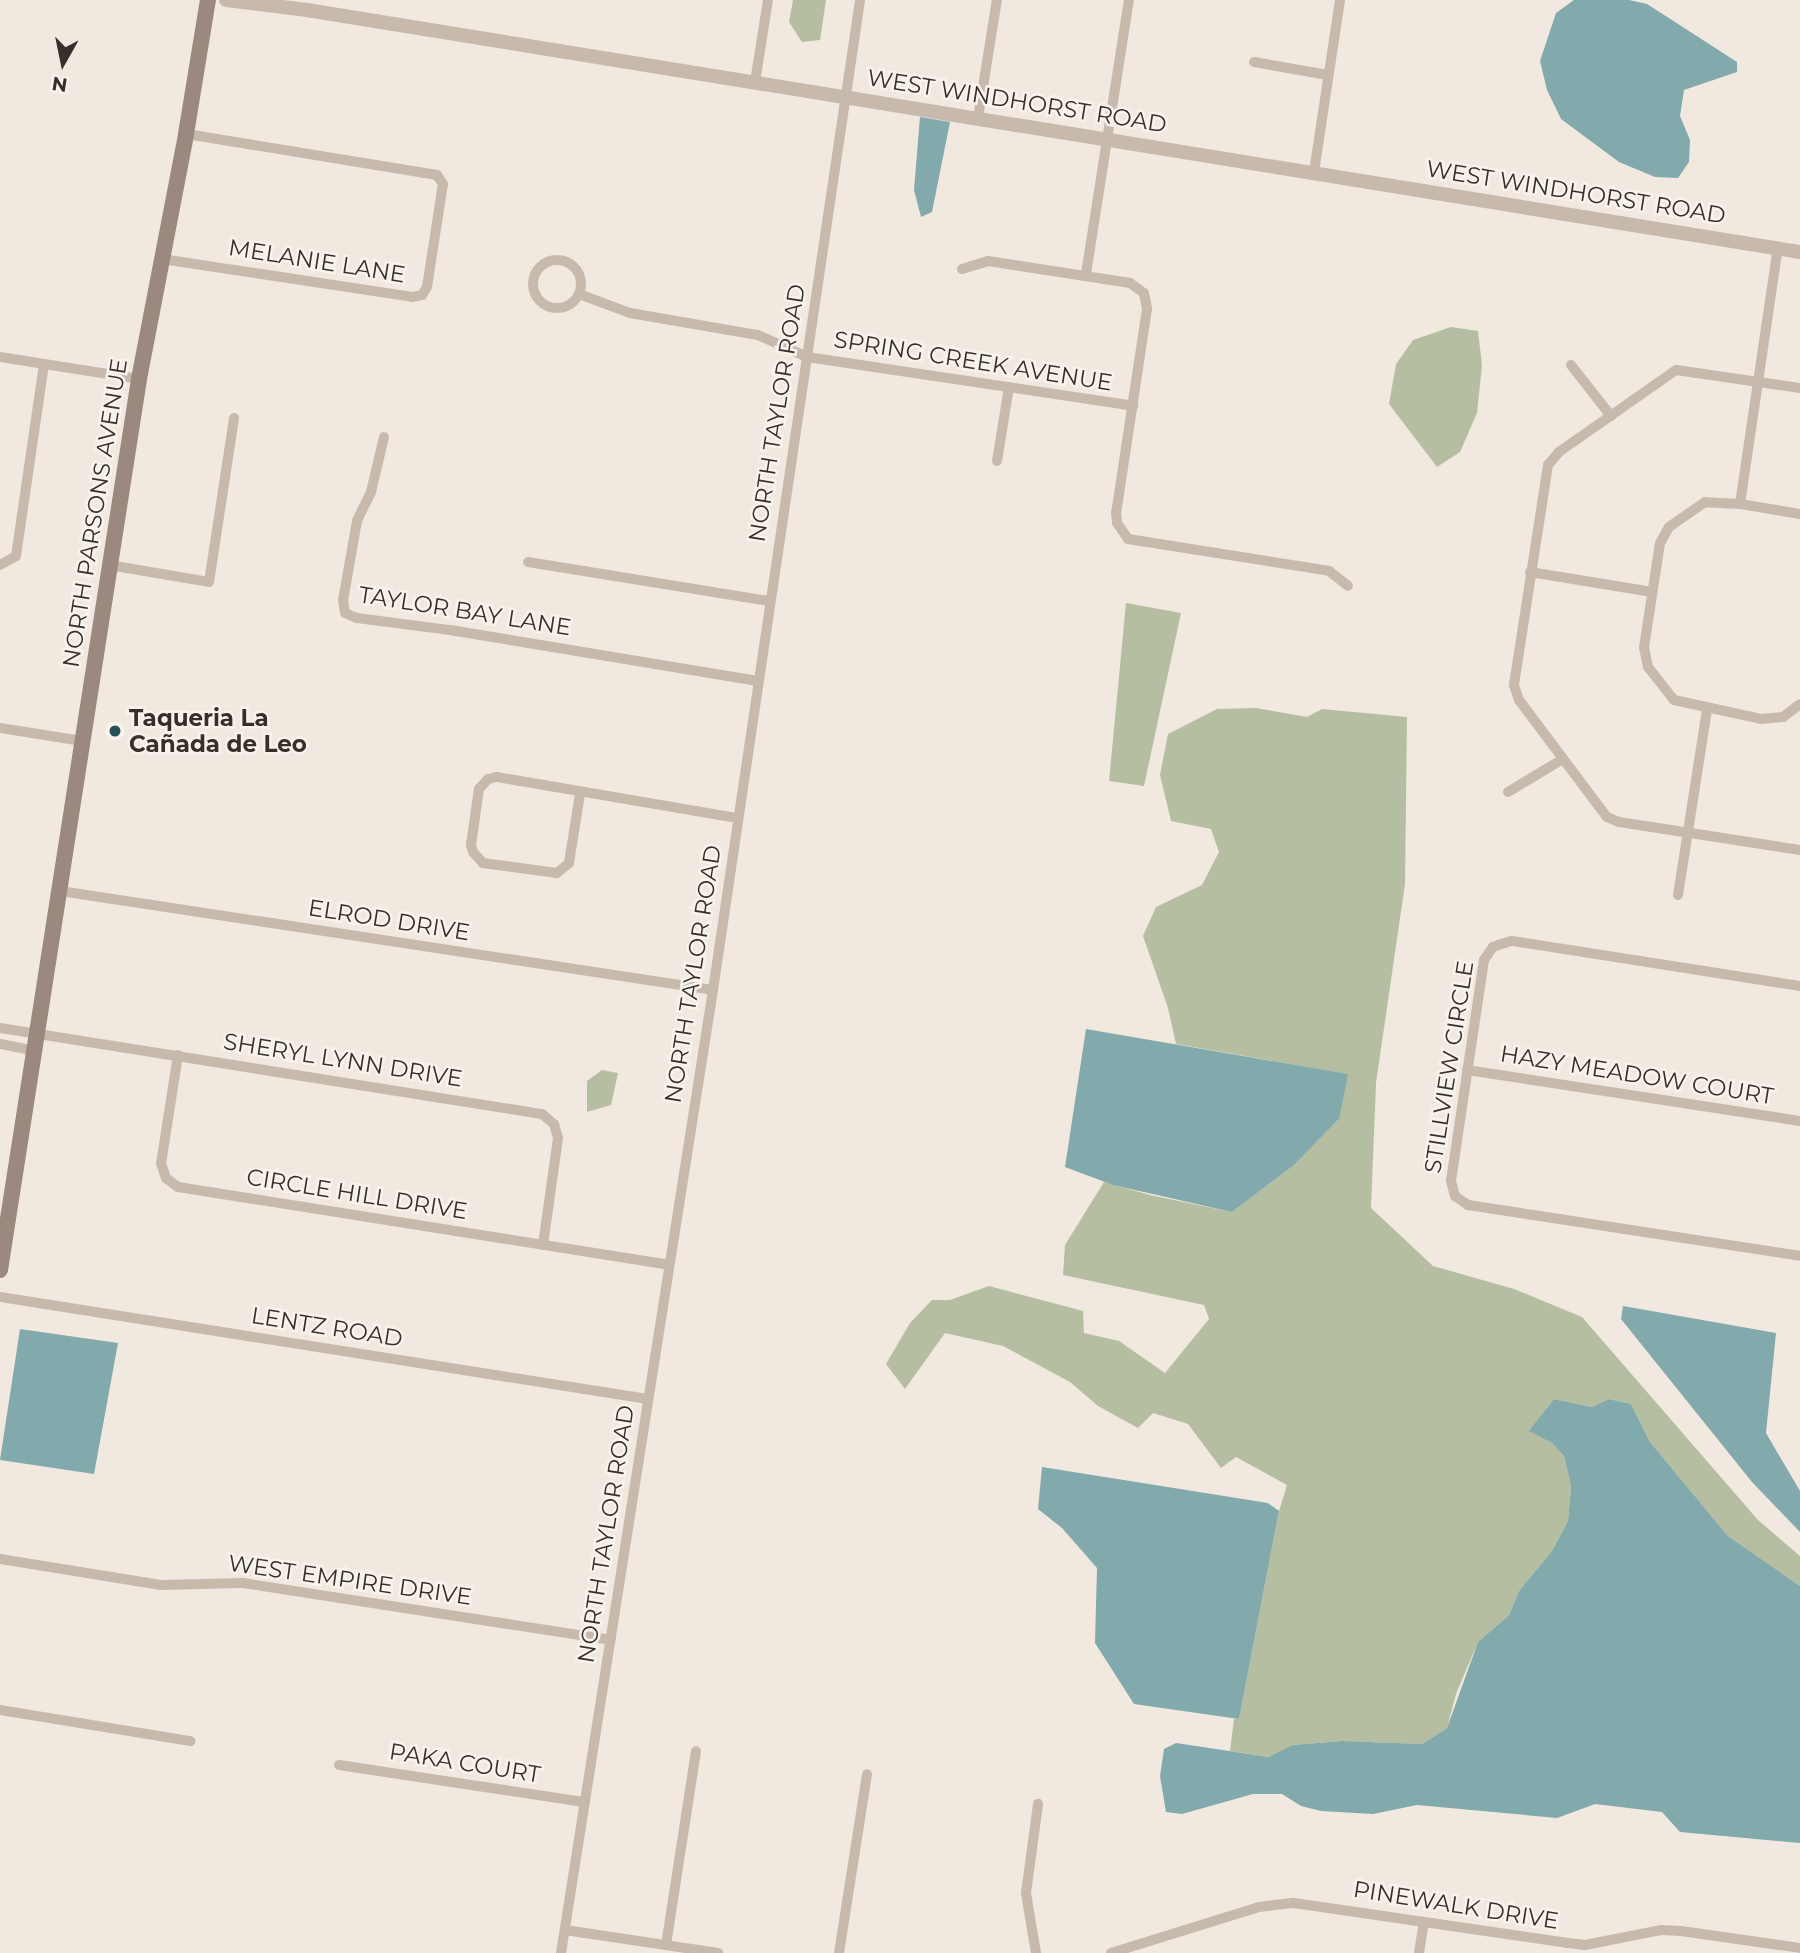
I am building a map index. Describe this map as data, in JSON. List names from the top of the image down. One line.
{"streets":{"main road":["NORTH PARSONS AVENUE"],"street":["WEST WINDHORST ROAD","MELANIE LANE","SPRING CREEK AVENUE","NORTH TAYLOR ROAD","TAYLOR BAY LANE","ELROD DRIVE","SHERYL LYNN DRIVE","STILLVIEW CIRCLE","HAZY MEADOW COURT","CIRCLE HILL DRIVE","LENTZ ROAD","WEST EMPIRE DRIVE","PAKA COURT","PINEWALK DRIVE"]},"crossings":[["WEST WINDHORST ROAD","NORTH TAYLOR ROAD"],["MELANIE LANE","NORTH PARSONS AVENUE"],["SPRING CREEK AVENUE","NORTH TAYLOR ROAD"],["NORTH TAYLOR ROAD","TAYLOR BAY LANE"],["NORTH TAYLOR ROAD","ELROD DRIVE"],["NORTH TAYLOR ROAD","CIRCLE HILL DRIVE"],["NORTH TAYLOR ROAD","LENTZ ROAD"],["NORTH TAYLOR ROAD","WEST EMPIRE DRIVE"],["NORTH TAYLOR ROAD","PAKA COURT"],["NORTH PARSONS AVENUE","ELROD DRIVE"],["NORTH PARSONS AVENUE","SHERYL LYNN DRIVE"],["SHERYL LYNN DRIVE","CIRCLE HILL DRIVE"],["STILLVIEW CIRCLE","HAZY MEADOW COURT"]],"places":["Taqueria La Cañada de Leo"],"north":"bottom"}
